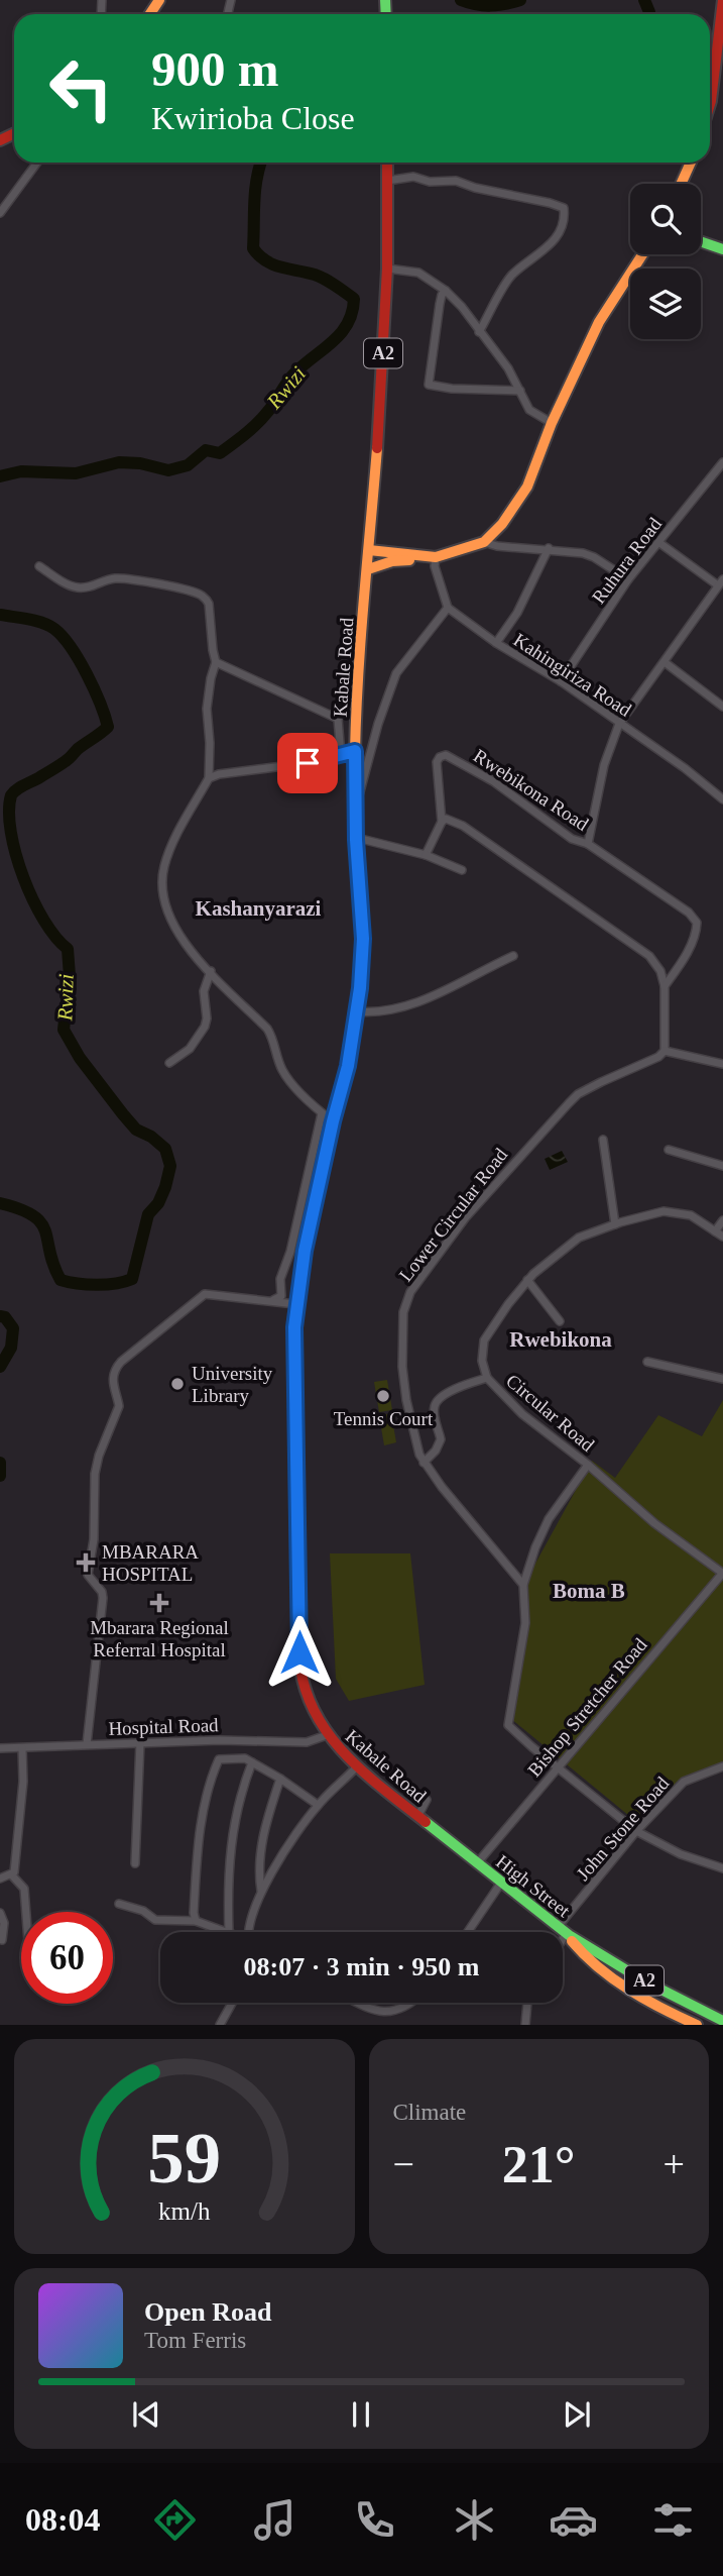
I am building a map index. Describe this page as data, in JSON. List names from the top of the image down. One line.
{"streets":{"main road":["A2","Kabale Road","High Street"],"street":["Ruhura Road","Kahingiriza Road","Rwebikona Road","Lower Circular Road","Circular Road","Bishop Stretcher Road","Hospital Road","John Stone Road"]},"crossings":[["Ruhura Road","Kahingiriza Road"],["Kabale Road","Bishop Stretcher Road"],["Kabale Road","Hospital Road"],["Kabale Road","High Street"],["Circular Road","Bishop Stretcher Road"],["Bishop Stretcher Road","High Street"],["John Stone Road","High Street"]],"districts":["Kashanyarazi","Rwebikona","Boma B"],"water":["Rwizi"],"places":{"other":["University Library","Tennis Court"],"health":["MBARARA HOSPITAL","Mbarara Regional Referral Hospital"]},"page":{"turn":["900 m","Kwirioba Close"],"limit":"60","trip":"08:07 · 3 min · 950 m","tile":"Climate","heat":["−","21°","+"],"song":["Open Road","Tom Ferris"],"tabs":"08:04","gauge":["59","km/h"]}}
